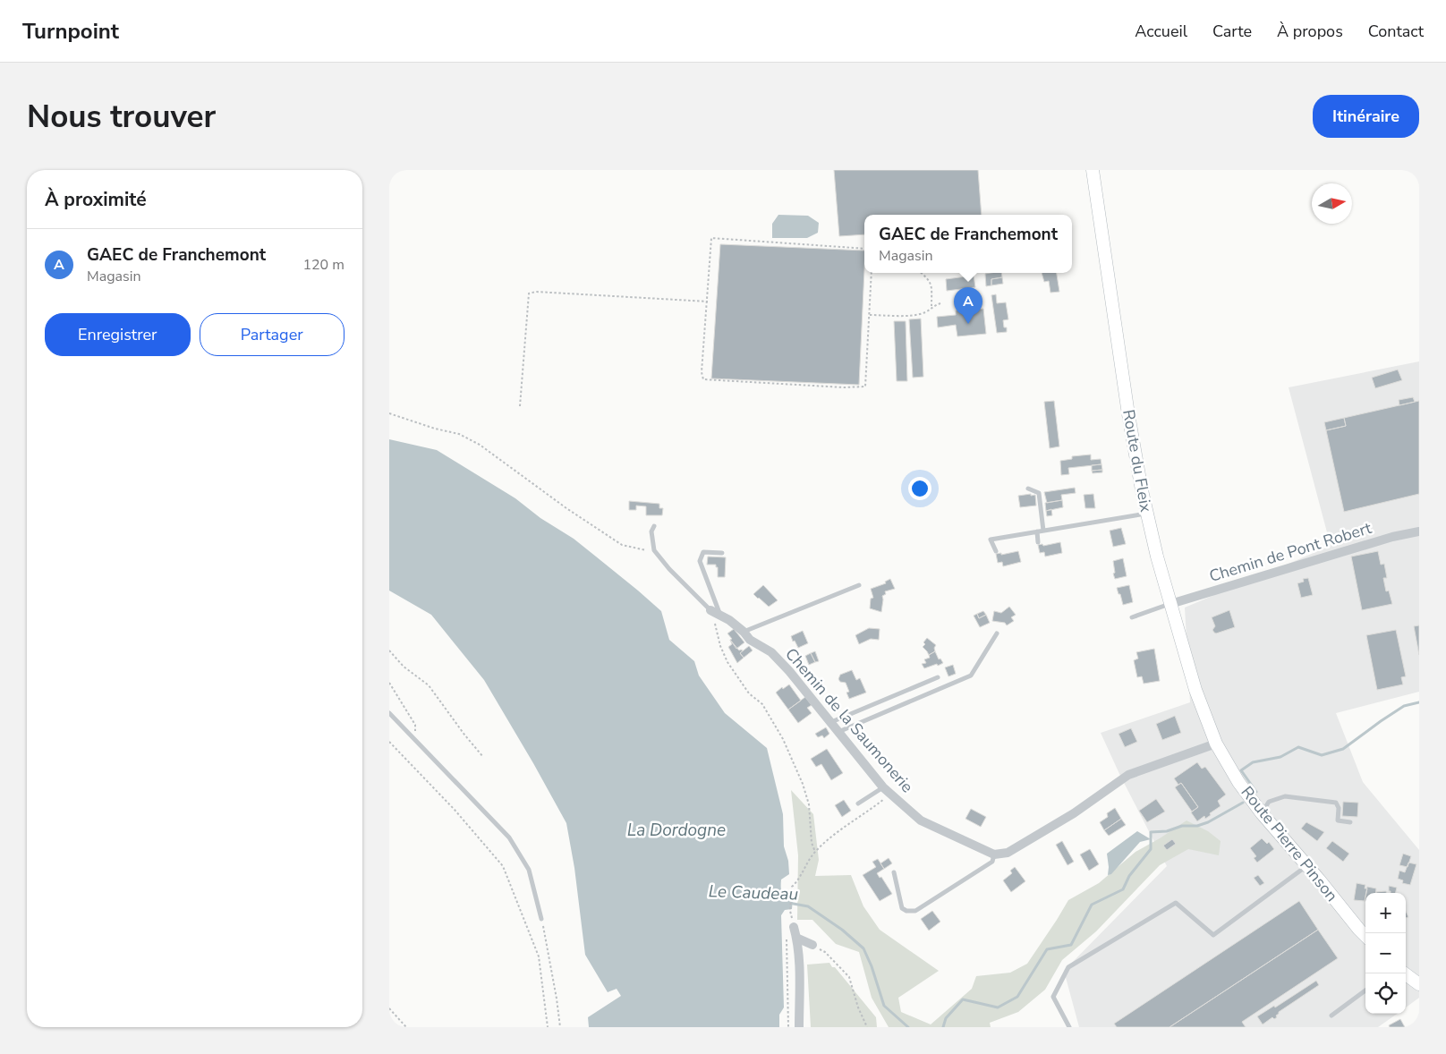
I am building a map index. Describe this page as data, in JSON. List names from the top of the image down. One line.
{"streets":{"main road":["Route du Fleix","Route Pierre Pinson"],"street":["Chemin de Pont Robert","Chemin de la Saumonerie"]},"crossings":[["Route du Fleix","Chemin de Pont Robert"],["Route du Fleix","Route Pierre Pinson"]],"water":["La Dordogne","Le Caudeau"],"north":"right","page":{"header":"Turnpoint","nav":["Accueil","Carte","À propos","Contact"],"buttons":["Itinéraire",["Enregistrer","Partager"]],"title":"Nous trouver","heading":"À proximité","popup":["GAEC de Franchemont","Magasin"],"list":[{"mark":"A","name":"GAEC de Franchemont","note":"Magasin","value":"120 m"}],"pins":"A","map_buttons":["+","−"]}}
